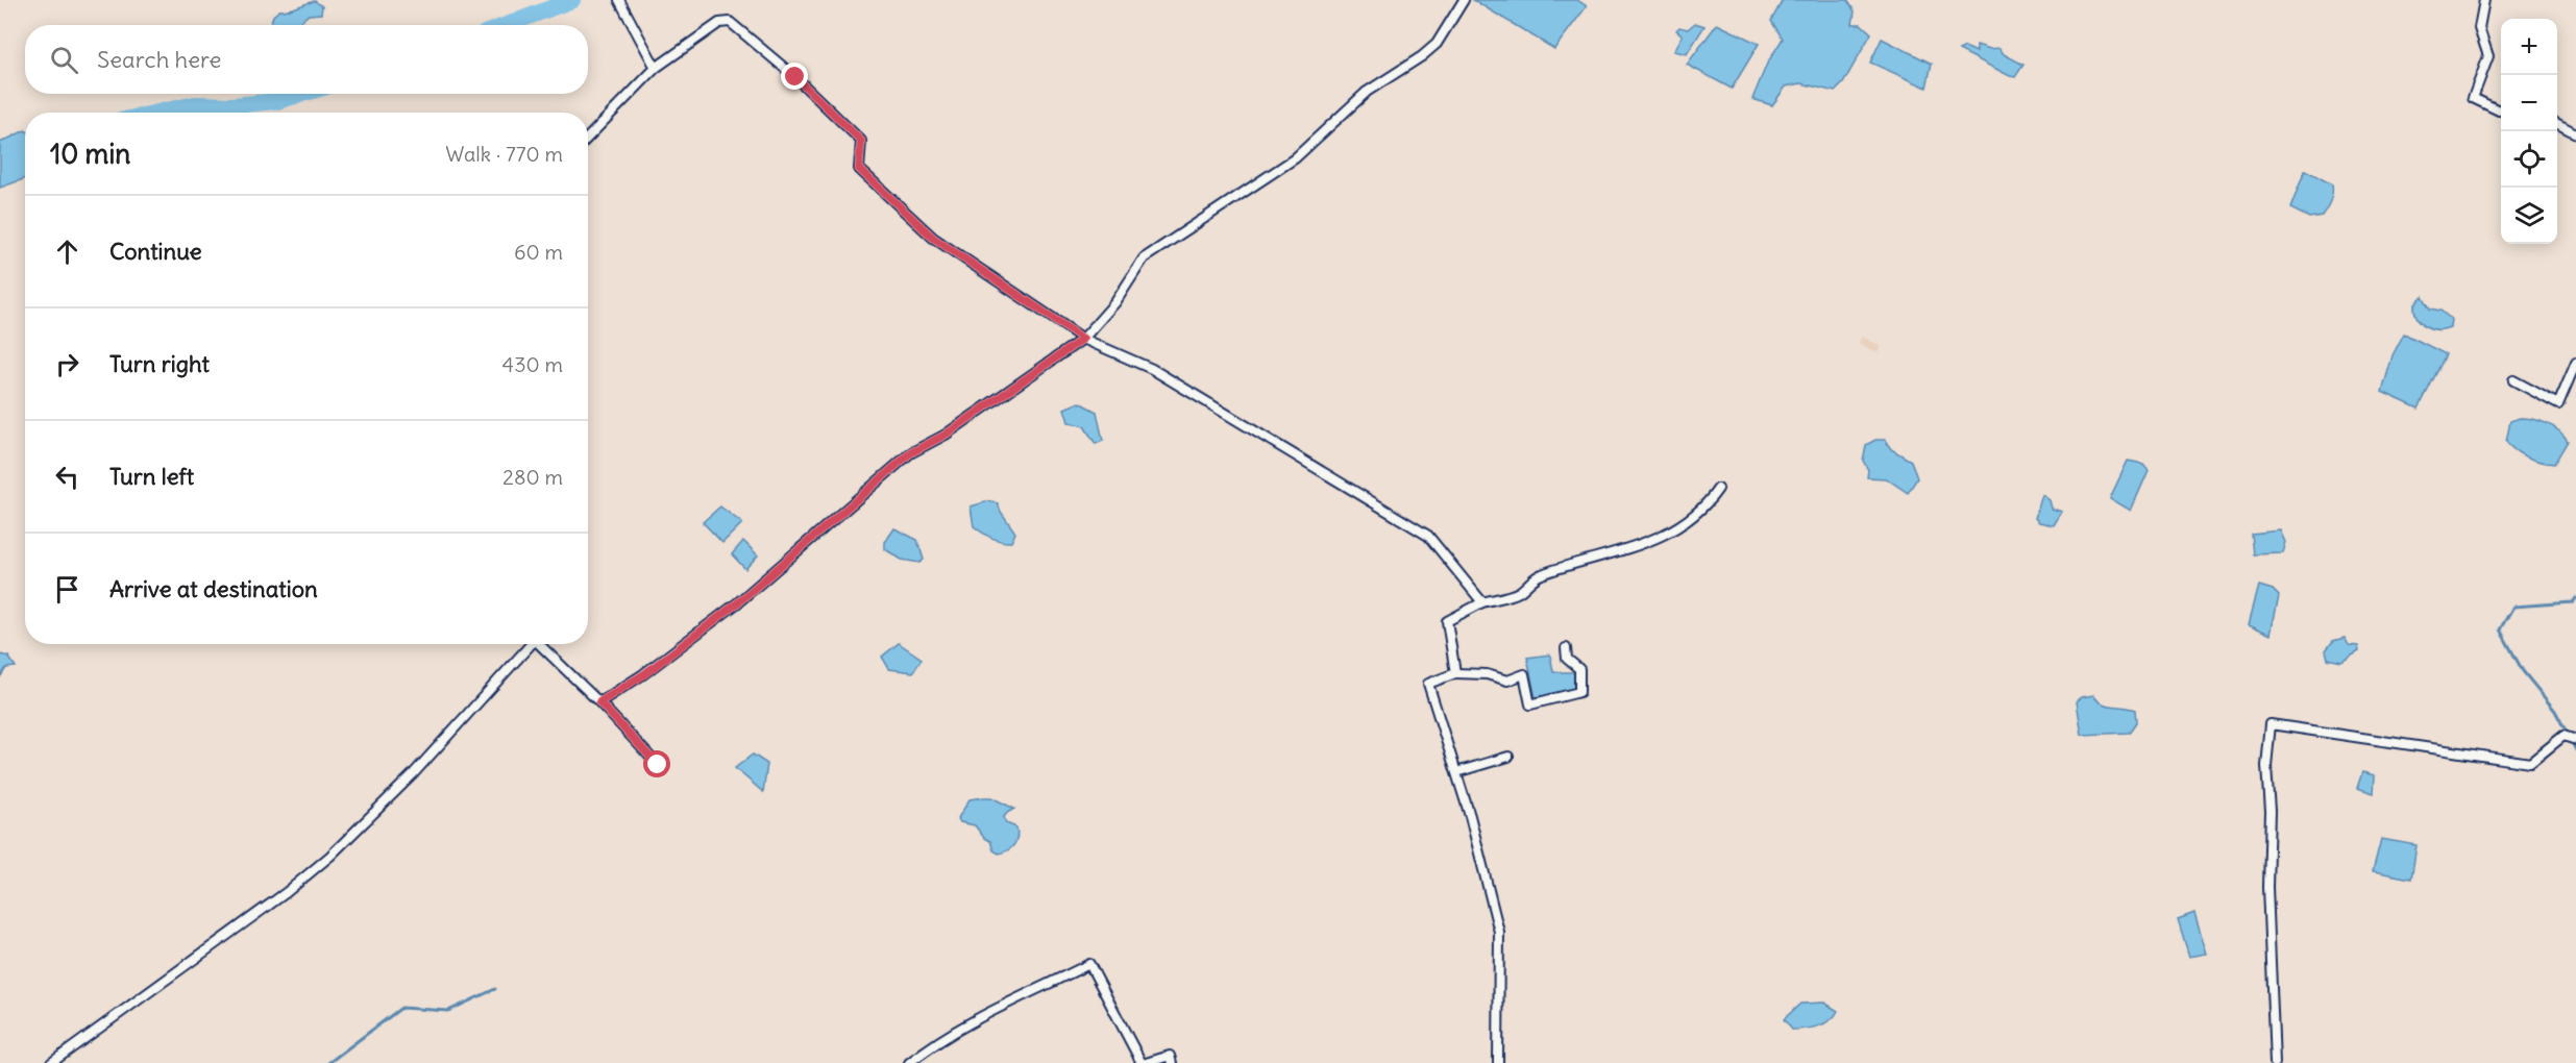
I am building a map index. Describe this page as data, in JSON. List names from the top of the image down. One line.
{"page":{"map_buttons":["+","−"],"search":"Search here","heading":["10 min","Walk · 770 m"],"list":[["Continue","60 m"],["Turn right","430 m"],["Turn left","280 m"],"Arrive at destination"]}}
